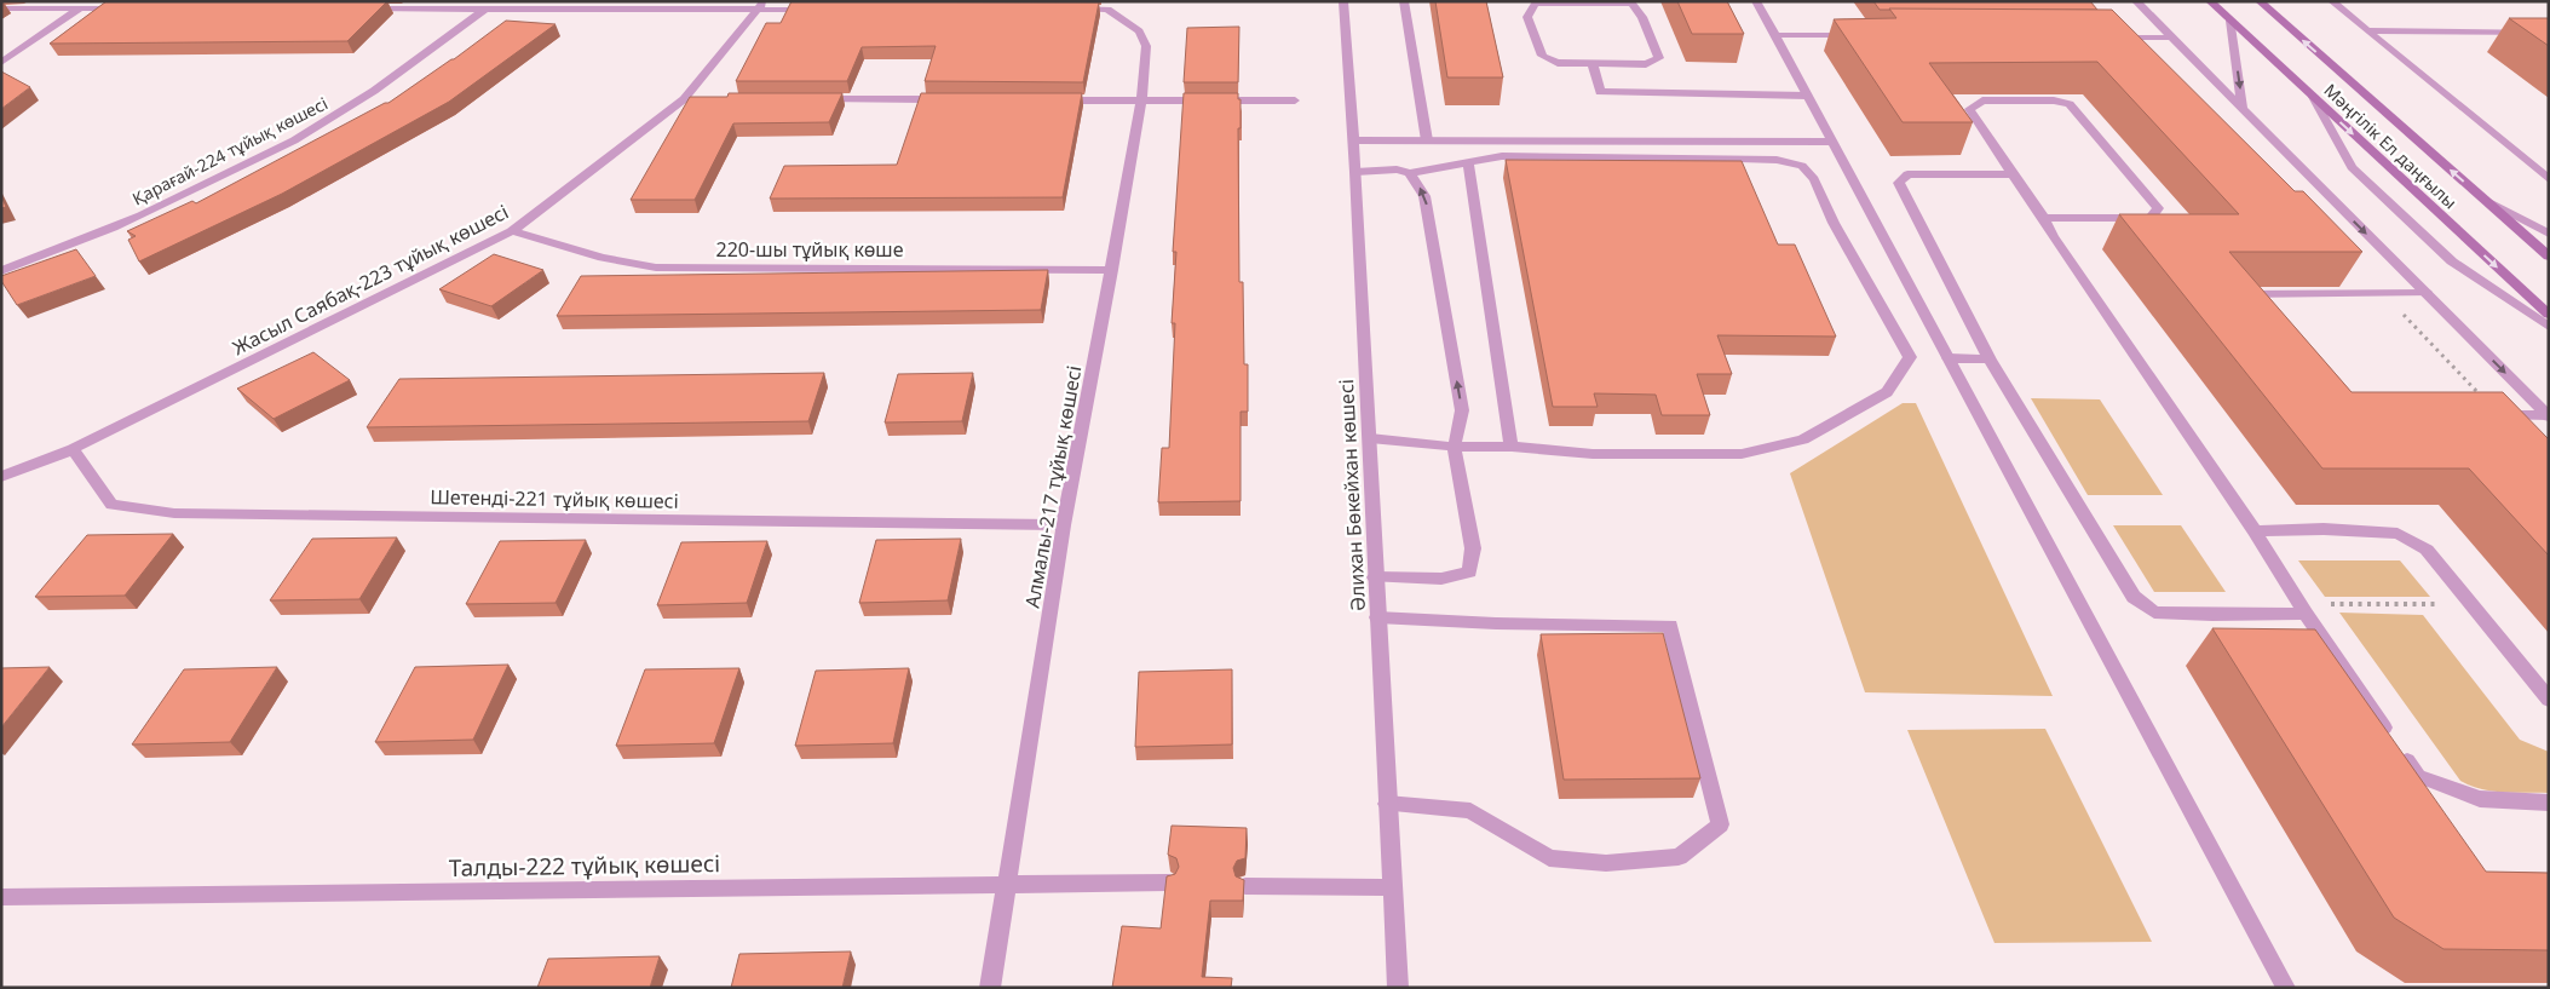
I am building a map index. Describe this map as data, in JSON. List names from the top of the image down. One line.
{"streets":{"main road":["Мәңгілік Ел даңғылы"],"street":["Қарағай-224 тұйық көшесі","220-шы тұйық көше","Жасыл Саябақ-223 тұйық көшесі","Алмалы-217 тұйық көшесі","Әлихан Бөкейхан көшесі","Шетенді-221 тұйық көшесі","Талды-222 тұйық көшесі"]},"crossings":[["220-шы тұйық көше","Жасыл Саябақ-223 тұйық көшесі"],["220-шы тұйық көше","Алмалы-217 тұйық көшесі"],["Жасыл Саябақ-223 тұйық көшесі","Шетенді-221 тұйық көшесі"],["Алмалы-217 тұйық көшесі","Шетенді-221 тұйық көшесі"],["Алмалы-217 тұйық көшесі","Талды-222 тұйық көшесі"]]}
